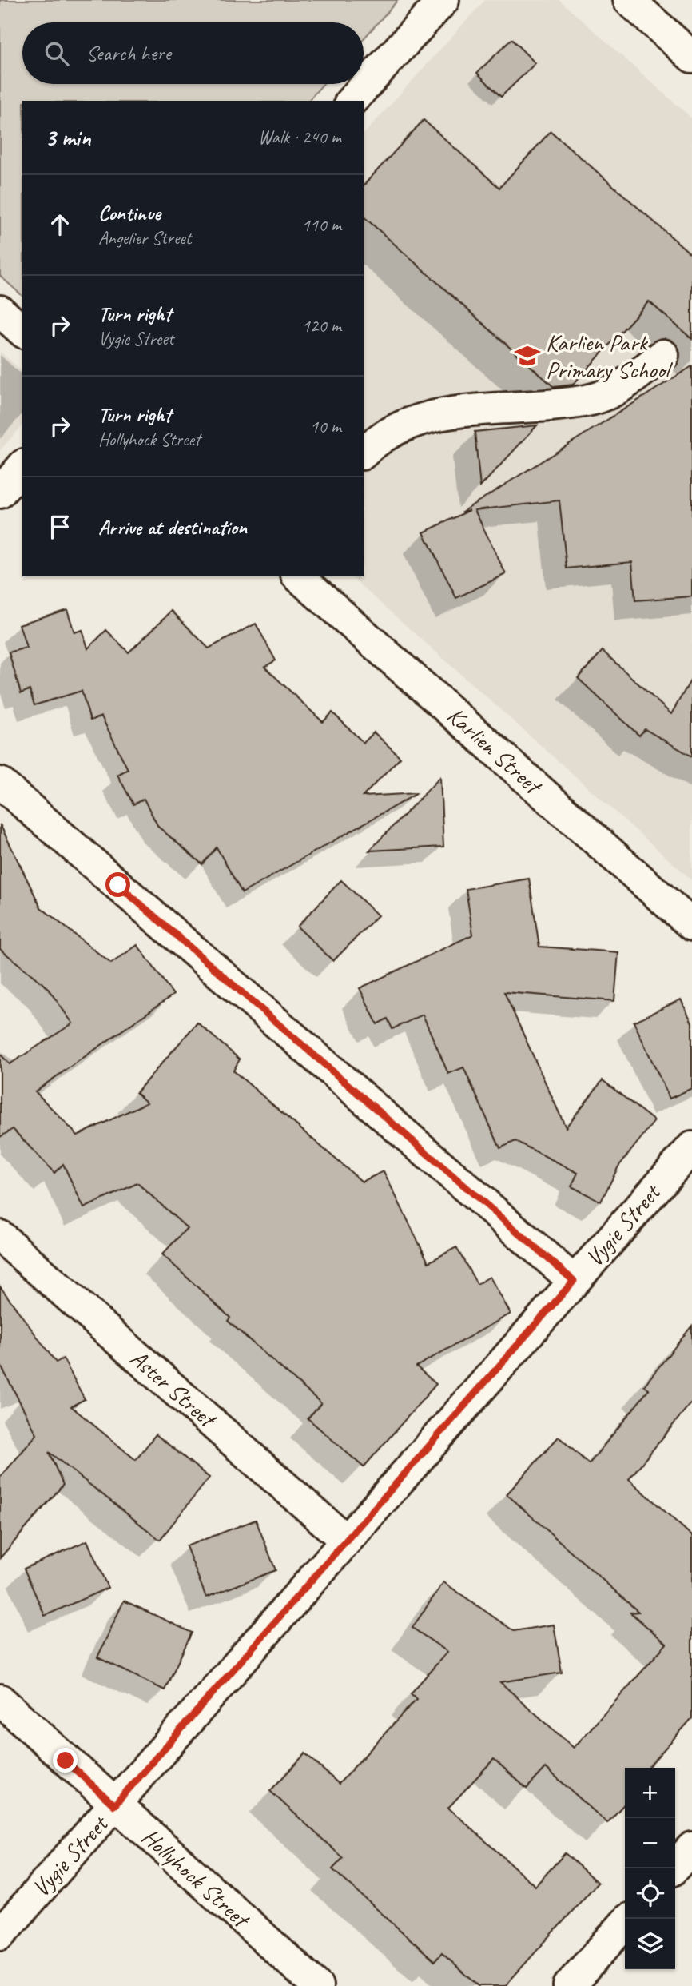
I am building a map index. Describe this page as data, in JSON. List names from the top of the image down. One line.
{"streets":{"street":["Karlien Street","Vygie Street","Aster Street","Hollyhock Street"]},"crossings":[["Vygie Street","Aster Street"],["Vygie Street","Hollyhock Street"]],"places":{"school or university":["Karlien Park Primary School"]},"page":{"search":"Search here","heading":["3 min","Walk · 240 m"],"list":[["Continue","Angelier Street","110 m"],["Turn right","Vygie Street","120 m"],["Turn right","Hollyhock Street","10 m"],"Arrive at destination"],"map_buttons":["+","−"]}}
